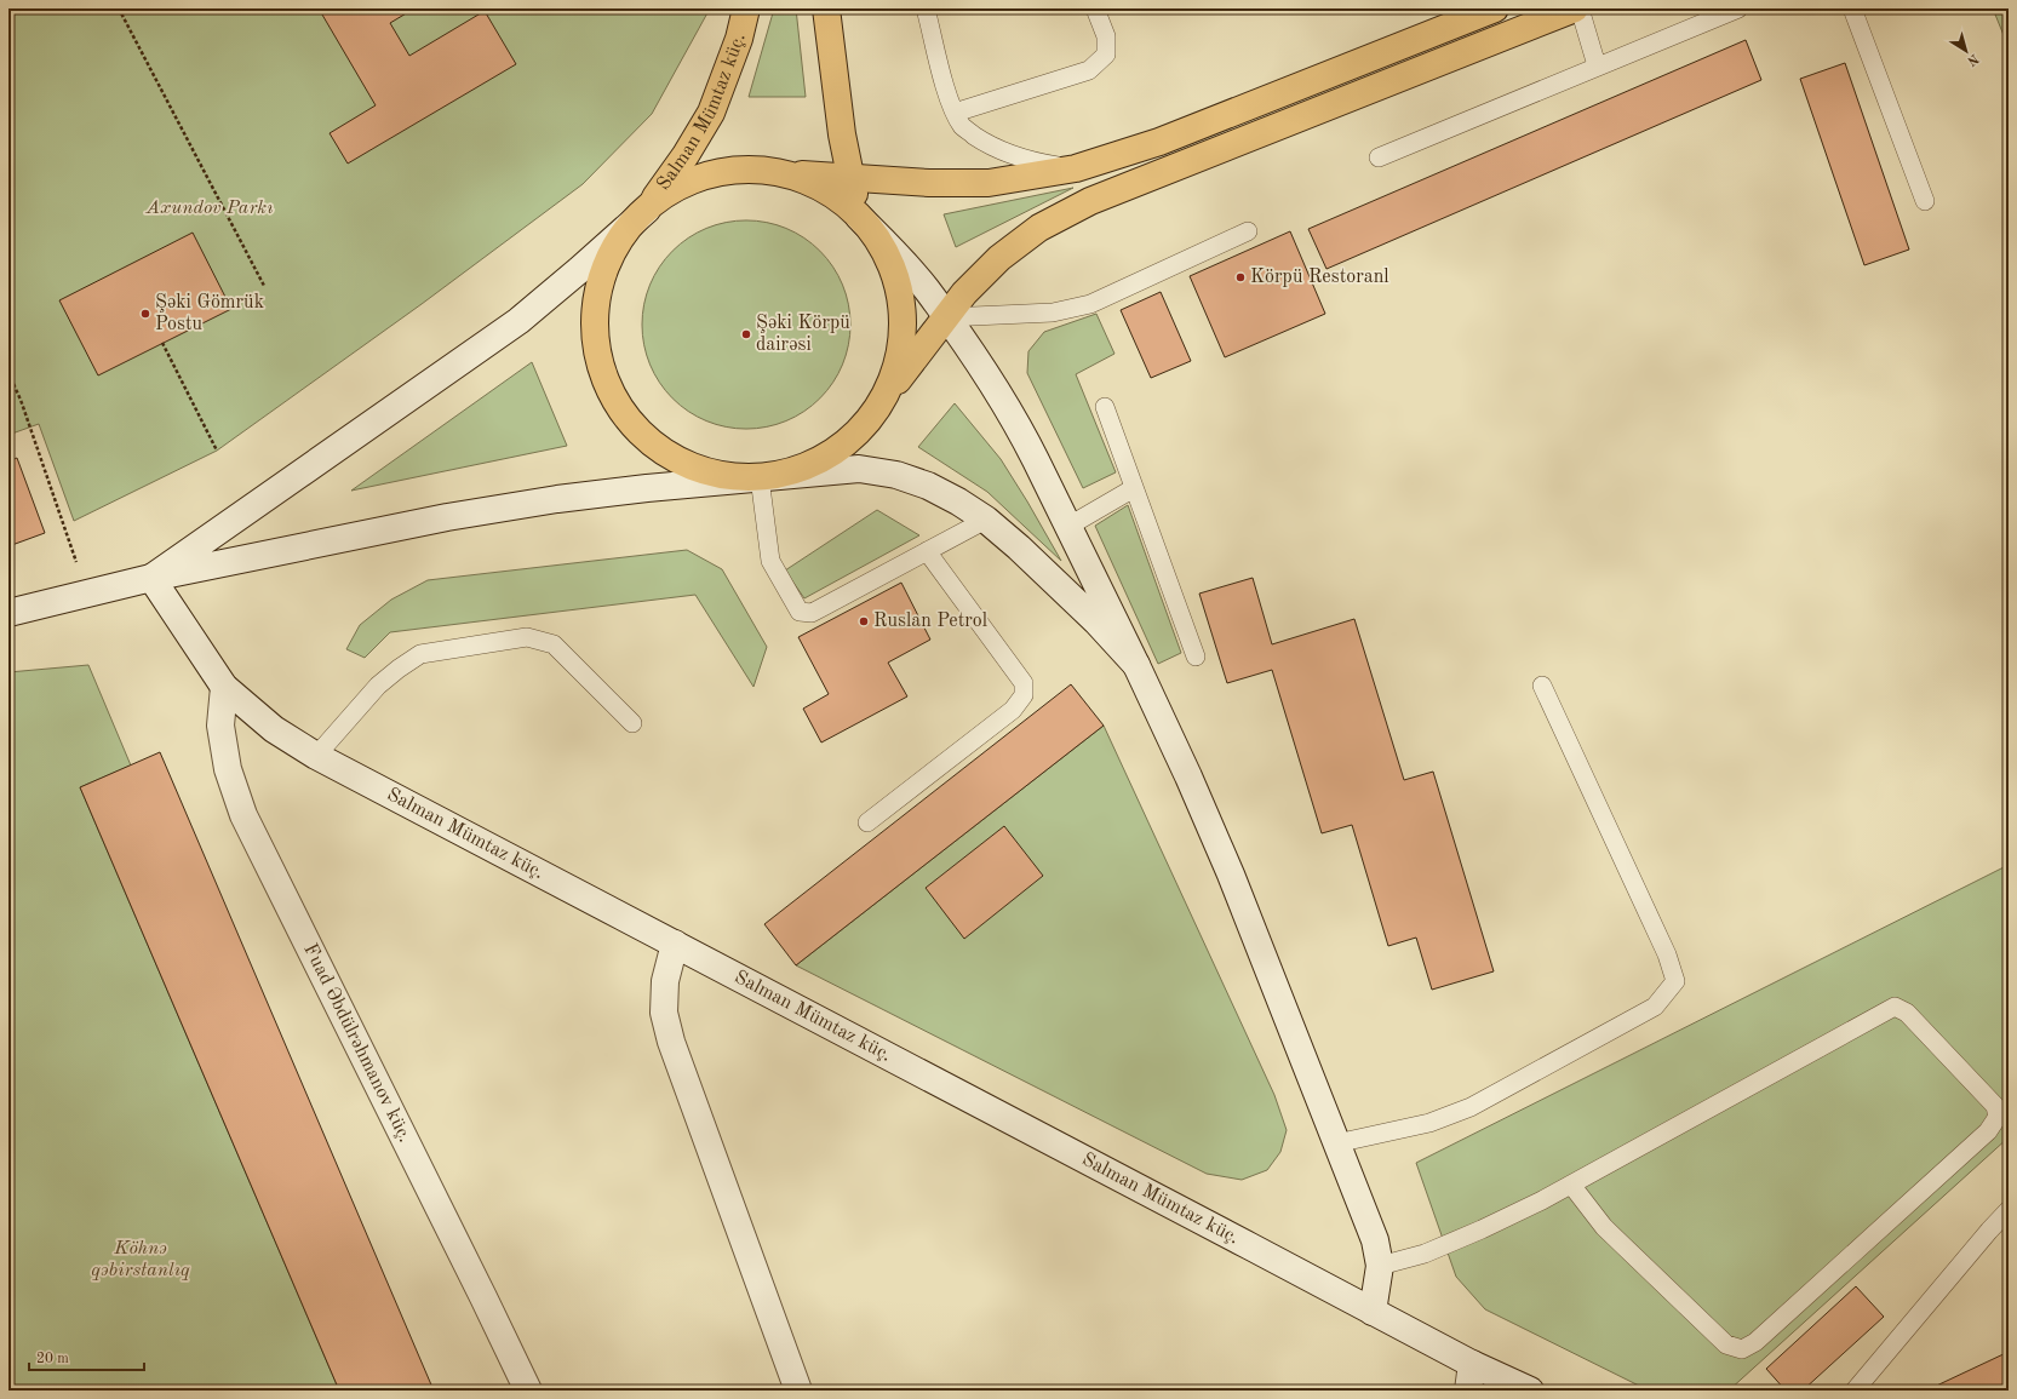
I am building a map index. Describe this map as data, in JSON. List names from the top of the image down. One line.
{"streets":{"highway":["Salman Mümtaz küç."],"street":["Fuad Əbdülrəhmanov küç."]},"crossings":[["Salman Mümtaz küç.","Fuad Əbdülrəhmanov küç."]],"parks":["Axundov Parkı","Köhnə qəbirstanlıq"],"places":["Körpü Restoranl","Şəki Gömrük Postu","Şəki Körpü dairəsi","Ruslan Petrol"],"scale_bar":"20 m","north":"bottom right"}
